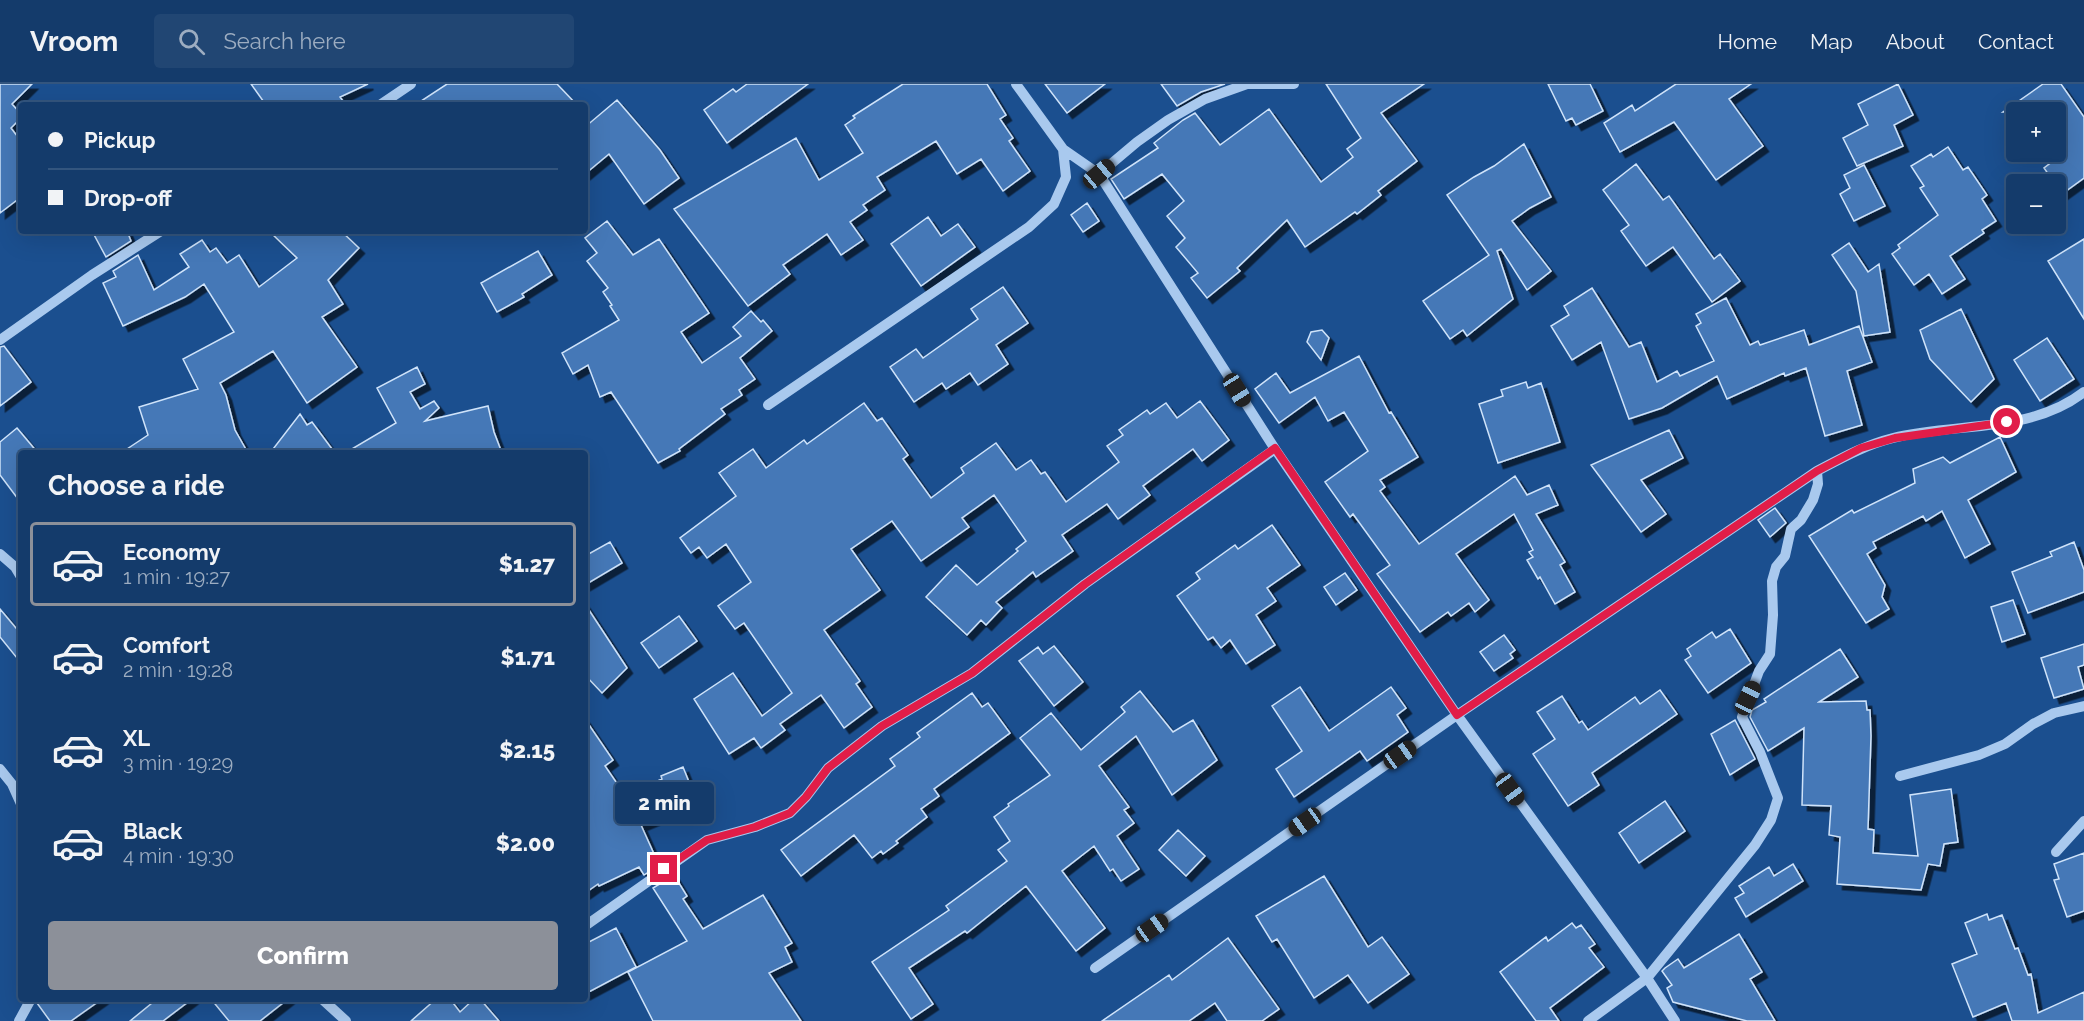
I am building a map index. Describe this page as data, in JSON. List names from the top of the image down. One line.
{"page":{"header":"Vroom","search":"Search here","nav":["Home","Map","About","Contact"],"map_buttons":["+","−"],"banner":["Pickup","Drop-off"],"heading":"Choose a ride","list":[{"name":"Economy","note":"1 min · 19:27","value":"$1.27"},{"name":"Comfort","note":"2 min · 19:28","value":"$1.71"},{"name":"XL","note":"3 min · 19:29","value":"$2.15"},{"name":"Black","note":"4 min · 19:30","value":"$2.00"}],"bubble":"2 min","buttons":"Confirm"}}
